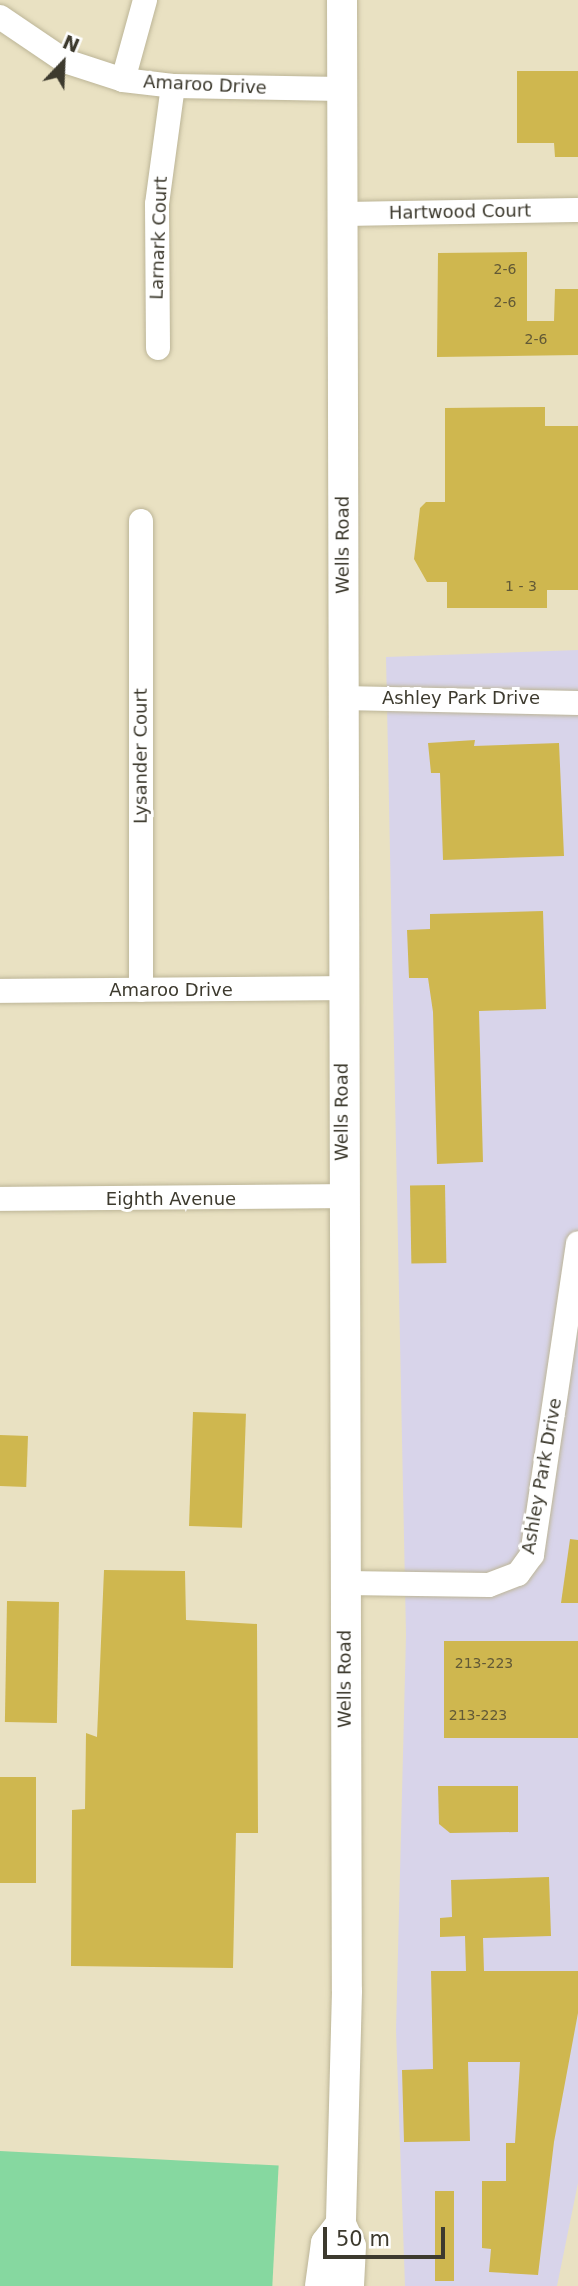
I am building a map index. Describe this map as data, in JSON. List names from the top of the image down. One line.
{"streets":{"main road":["Wells Road"],"street":["Amaroo Drive","Hartwood Court","Larnark Court","Ashley Park Drive","Lysander Court","Eighth Avenue"]},"crossings":[["Amaroo Drive","Larnark Court"],["Amaroo Drive","Wells Road"],["Amaroo Drive","Lysander Court"],["Hartwood Court","Wells Road"],["Wells Road","Ashley Park Drive"],["Wells Road","Eighth Avenue"]],"house_numbers":["2-6","2-6","2-6","1 - 3","213-223","213-223"],"scale_bar":"50 m","north":"top right"}
